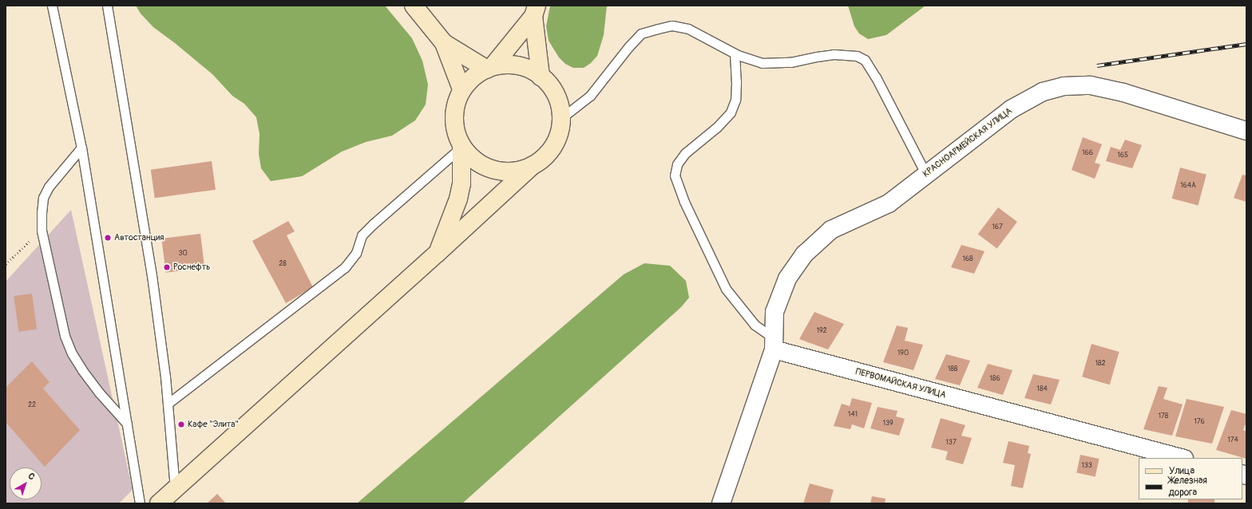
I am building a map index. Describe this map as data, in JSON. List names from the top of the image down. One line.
{"streets":{"street":["КРАСНОАРМЕЙСКАЯ УЛИЦА","ПЕРВОМАЙСКАЯ УЛИЦА"]},"crossings":[["КРАСНОАРМЕЙСКАЯ УЛИЦА","ПЕРВОМАЙСКАЯ УЛИЦА"]],"places":["Автостанция","Роснефть","Кафе \"Элита\""],"house_numbers":["166","165","164А","167","30","168","28","192","190","182","188","186","184","22","141","178","176","139","174","137","133"],"legend":["Улица","Железная дорога"],"north":"top right"}
